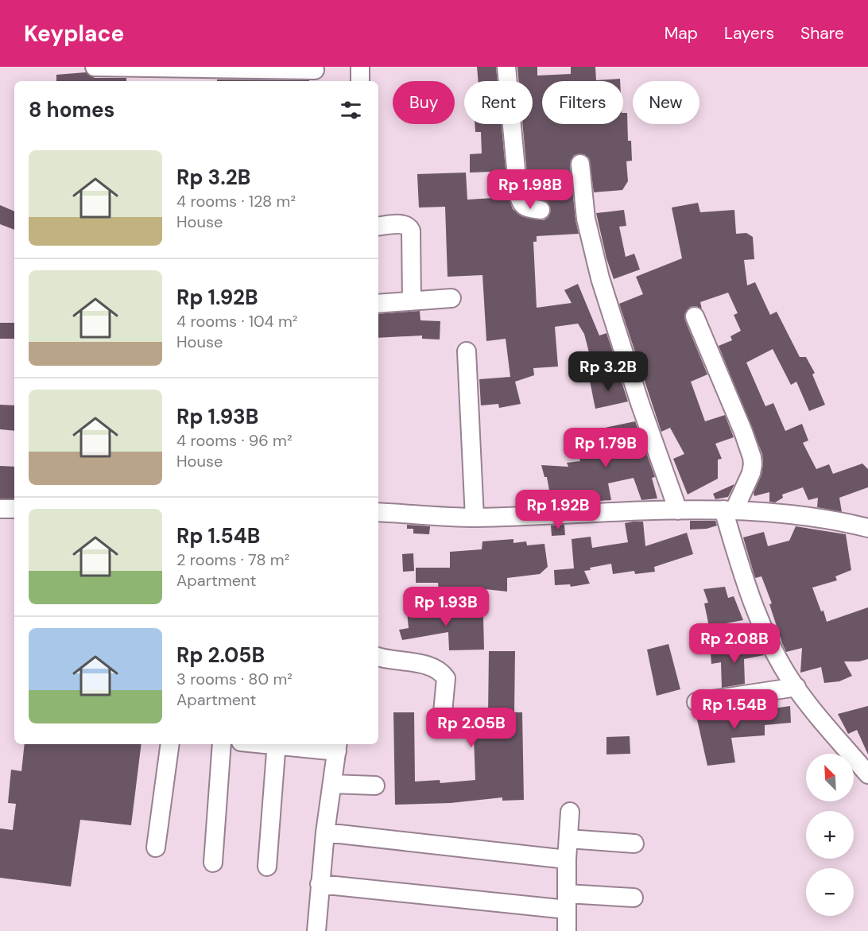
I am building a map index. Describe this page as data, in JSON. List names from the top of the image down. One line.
{"north":"top left","page":{"header":"Keyplace","nav":["Map","Layers","Share"],"chip":["Buy","Rent","Filters","New"],"heading":"8 homes","list":[{"name":"Rp 3.2B","note":"4 rooms · 128 m² · House"},{"name":"Rp 1.92B","note":"4 rooms · 104 m² · House"},{"name":"Rp 1.93B","note":"4 rooms · 96 m² · House"},{"name":"Rp 1.54B","note":"2 rooms · 78 m² · Apartment"},{"name":"Rp 2.05B","note":"3 rooms · 80 m² · Apartment"}],"price":["Rp 1.98B","Rp 3.2B","Rp 1.79B","Rp 1.92B","Rp 1.93B","Rp 2.08B","Rp 1.54B","Rp 2.05B"],"map_buttons":["+","−"]}}
